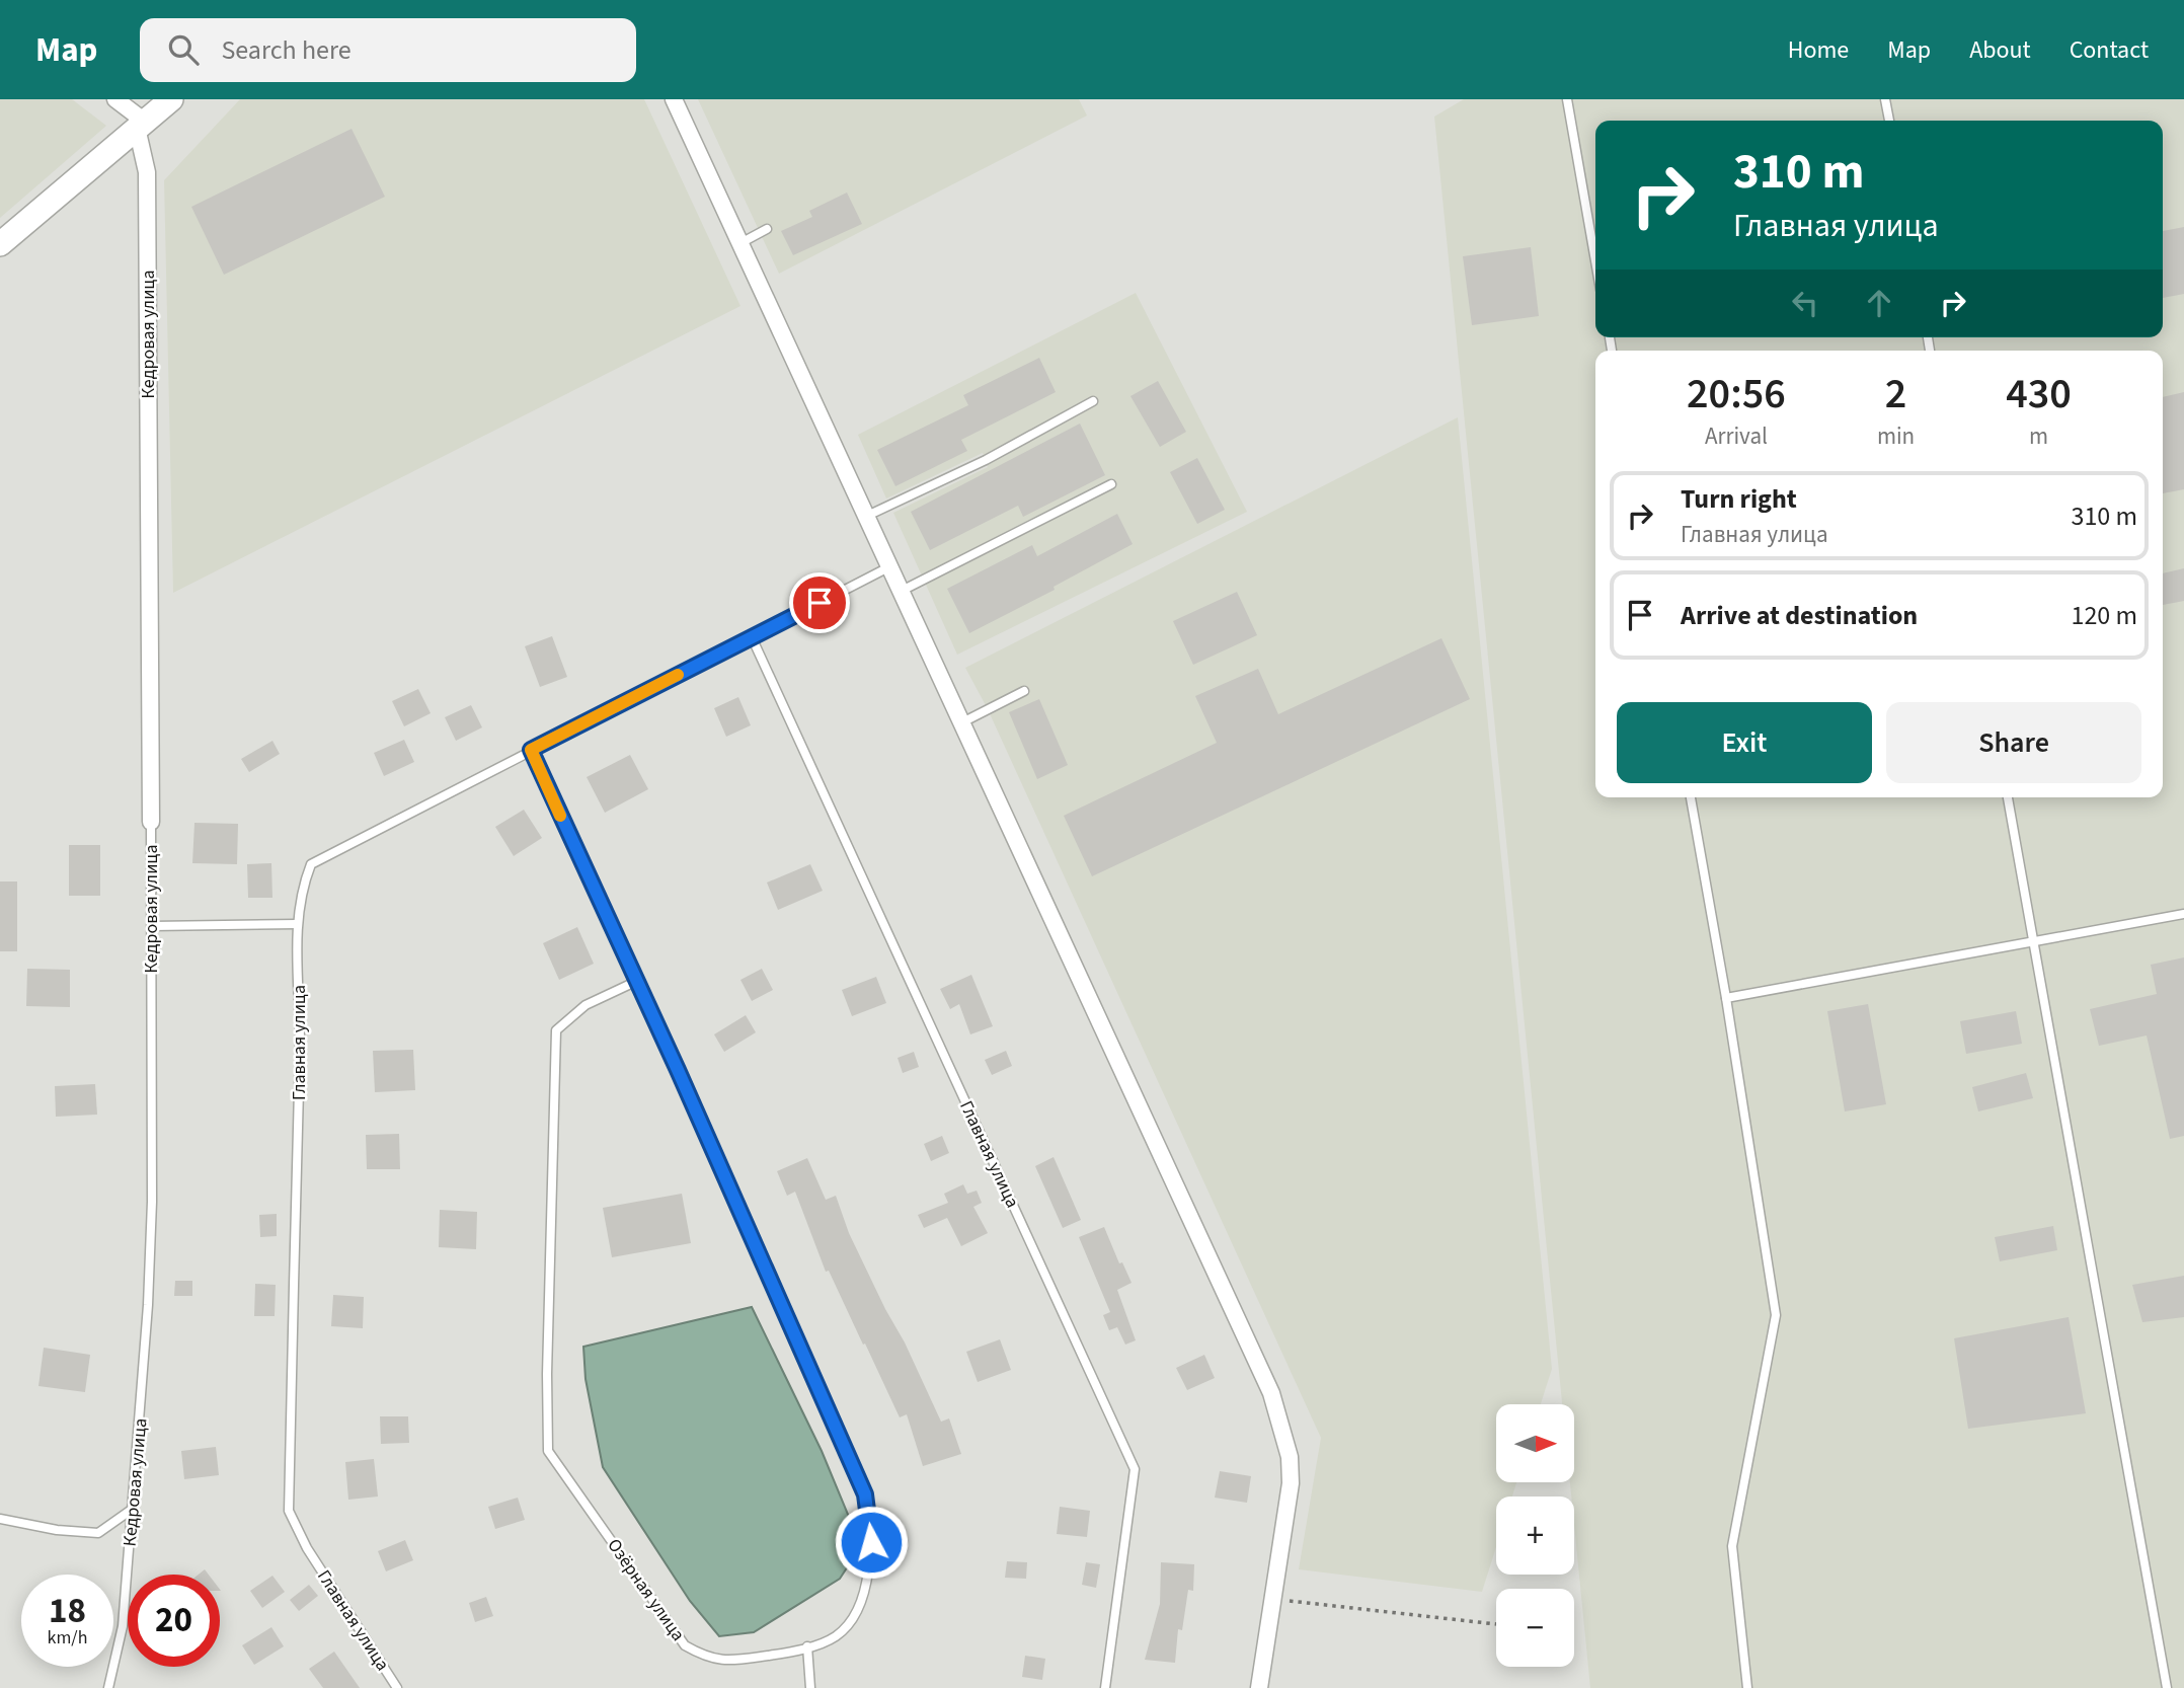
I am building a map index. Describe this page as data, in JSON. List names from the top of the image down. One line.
{"streets":{"street":["Кедровая улица"],"lane":["Главная улица","Озёрная улица"]},"crossings":[["Главная улица","Озёрная улица"]],"north":"right","page":{"header":"Map","search":"Search here","nav":["Home","Map","About","Contact"],"turn":["310 m","Главная улица"],"eta":["20:56","Arrival","2","min","430","m"],"list":[{"name":"Turn right","note":"Главная улица","value":"310 m"},{"name":"Arrive at destination","value":"120 m"}],"buttons":["Exit","Share"],"map_buttons":["+","−"],"speed":"18 km/h","limit":"20"}}
